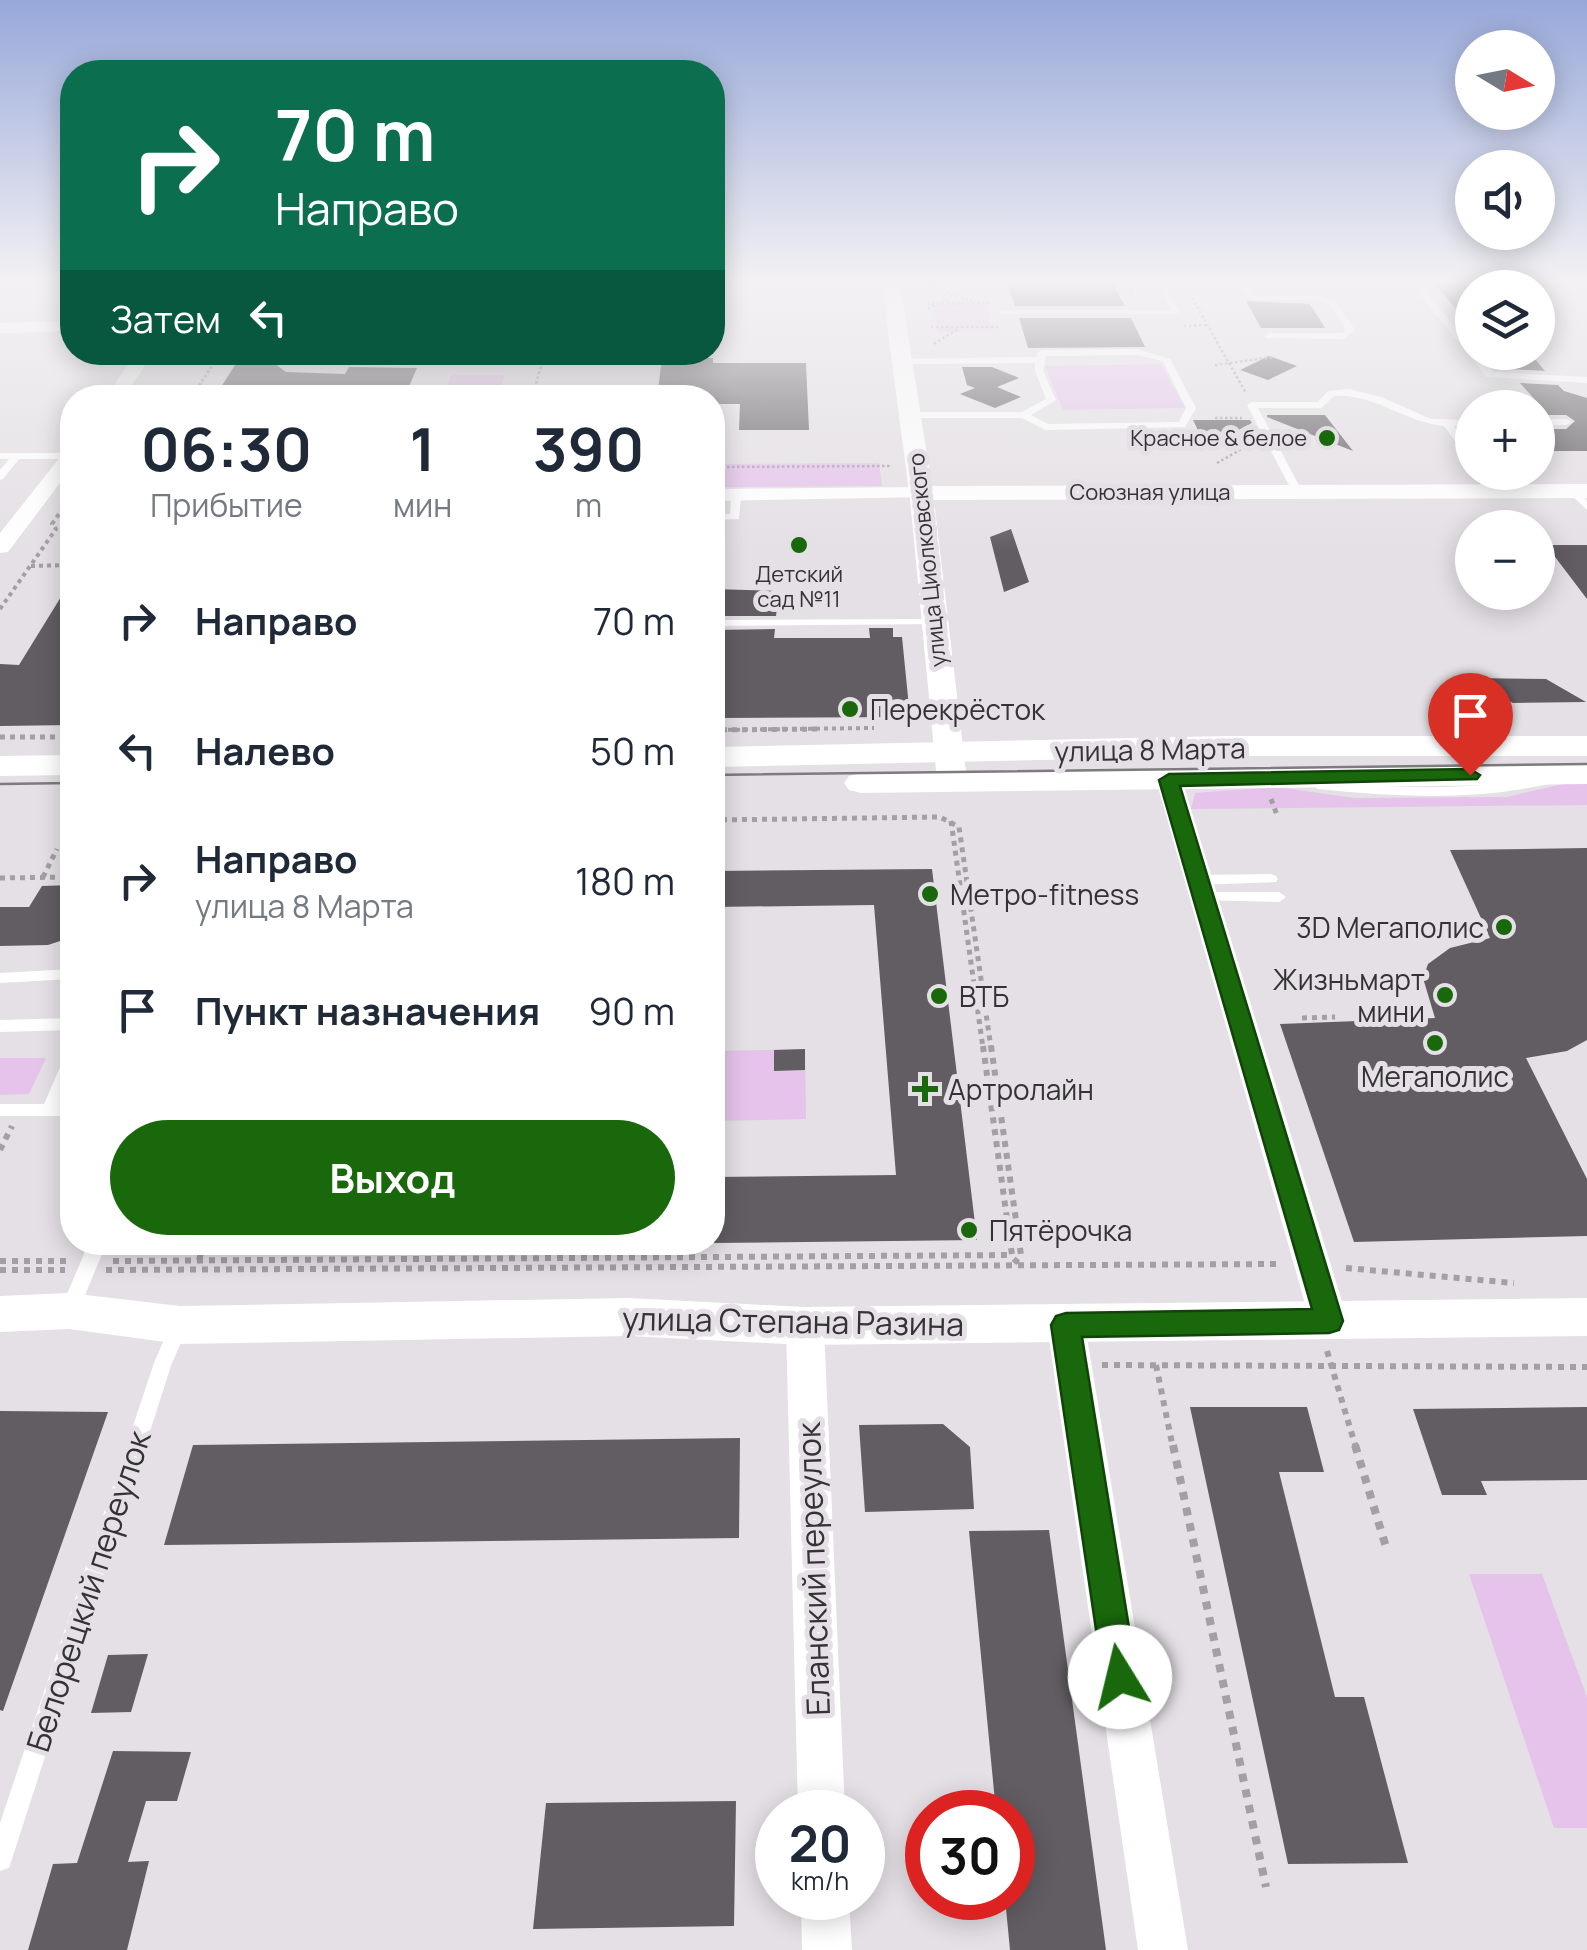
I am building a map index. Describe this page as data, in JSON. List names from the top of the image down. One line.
{"streets":{"main road":["улица 8 Марта"],"street":["Союзная улица","улица Циолковского","улица Степана Разина","Еланский переулок"],"lane":["Белорецкий переулок"]},"crossings":[["Союзная улица","улица Циолковского"],["улица Циолковского","улица 8 Марта"],["улица Степана Разина","Еланский переулок"],["улица Степана Разина","Белорецкий переулок"]],"places":{"other":["Красное & белое","Детский сад №11","Перекрёсток","Метро-fitness","3D Мегаполис","Жизньмарт мини","ВТБ","Мегаполис","Пятёрочка"],"health":["Артролайн"]},"north":"right","page":{"map_buttons":["+","−"],"turn":["70 m","Направо"],"then":"Затем","eta":["06:30","Прибытие","1","мин","390","m"],"list":[{"name":"Направо","value":"70 m"},{"name":"Налево","value":"50 m"},{"name":"Направо","note":"улица 8 Марта","value":"180 m"},{"name":"Пункт назначения","value":"90 m"}],"buttons":"Выход","speed":"20 km/h","limit":"30"}}
